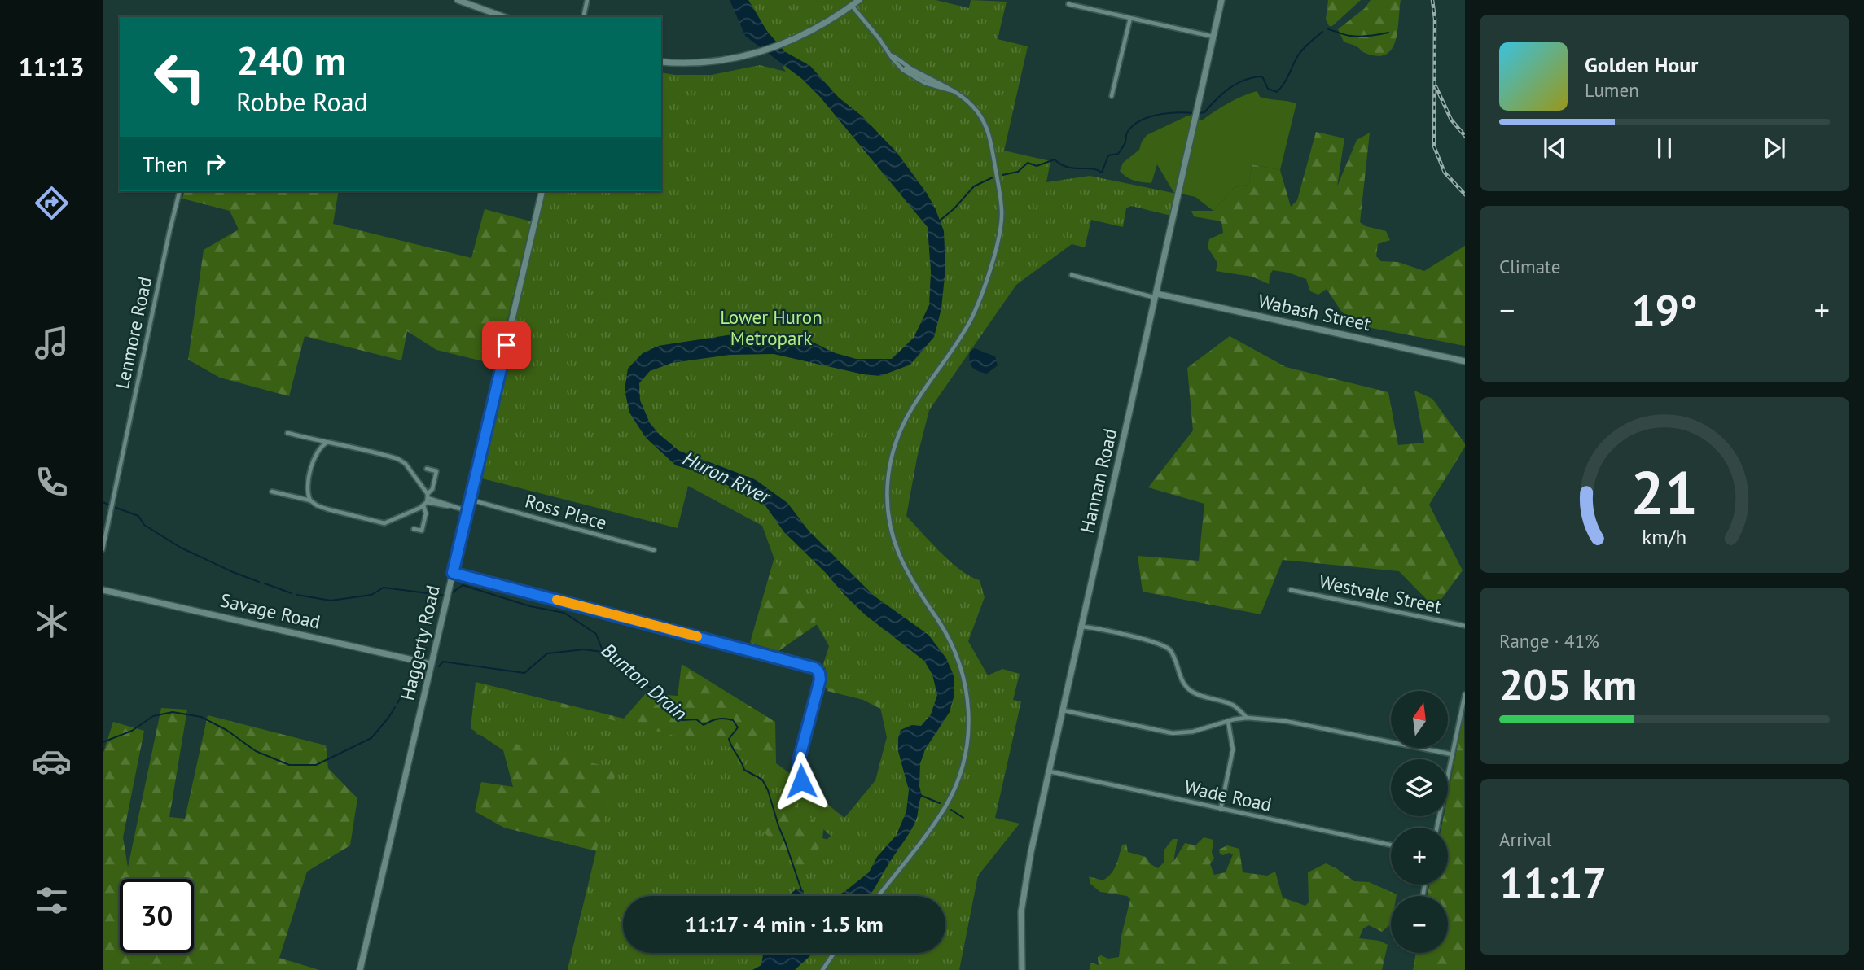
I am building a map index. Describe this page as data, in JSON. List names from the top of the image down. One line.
{"streets":{"street":["Wabash Street","Lenmore Road","Hannan Road","Ross Place","Westvale Street","Savage Road","Haggerty Road","Wade Road"]},"crossings":[["Wabash Street","Hannan Road"],["Hannan Road","Wade Road"],["Ross Place","Haggerty Road"],["Savage Road","Haggerty Road"]],"water":["Huron River","Bunton Drain"],"parks":["Lower Huron Metropark"],"north":"top","page":{"tabs":"11:13","turn":["240 m","Robbe Road"],"song":["Golden Hour","Lumen"],"then":"Then","tile":["Climate",["Range · 41%","205 km"],["Arrival","11:17"]],"heat":["−","19°","+"],"map_buttons":["+","−"],"limit":"30","trip":"11:17 · 4 min · 1.5 km","gauge":["21","km/h"]}}
